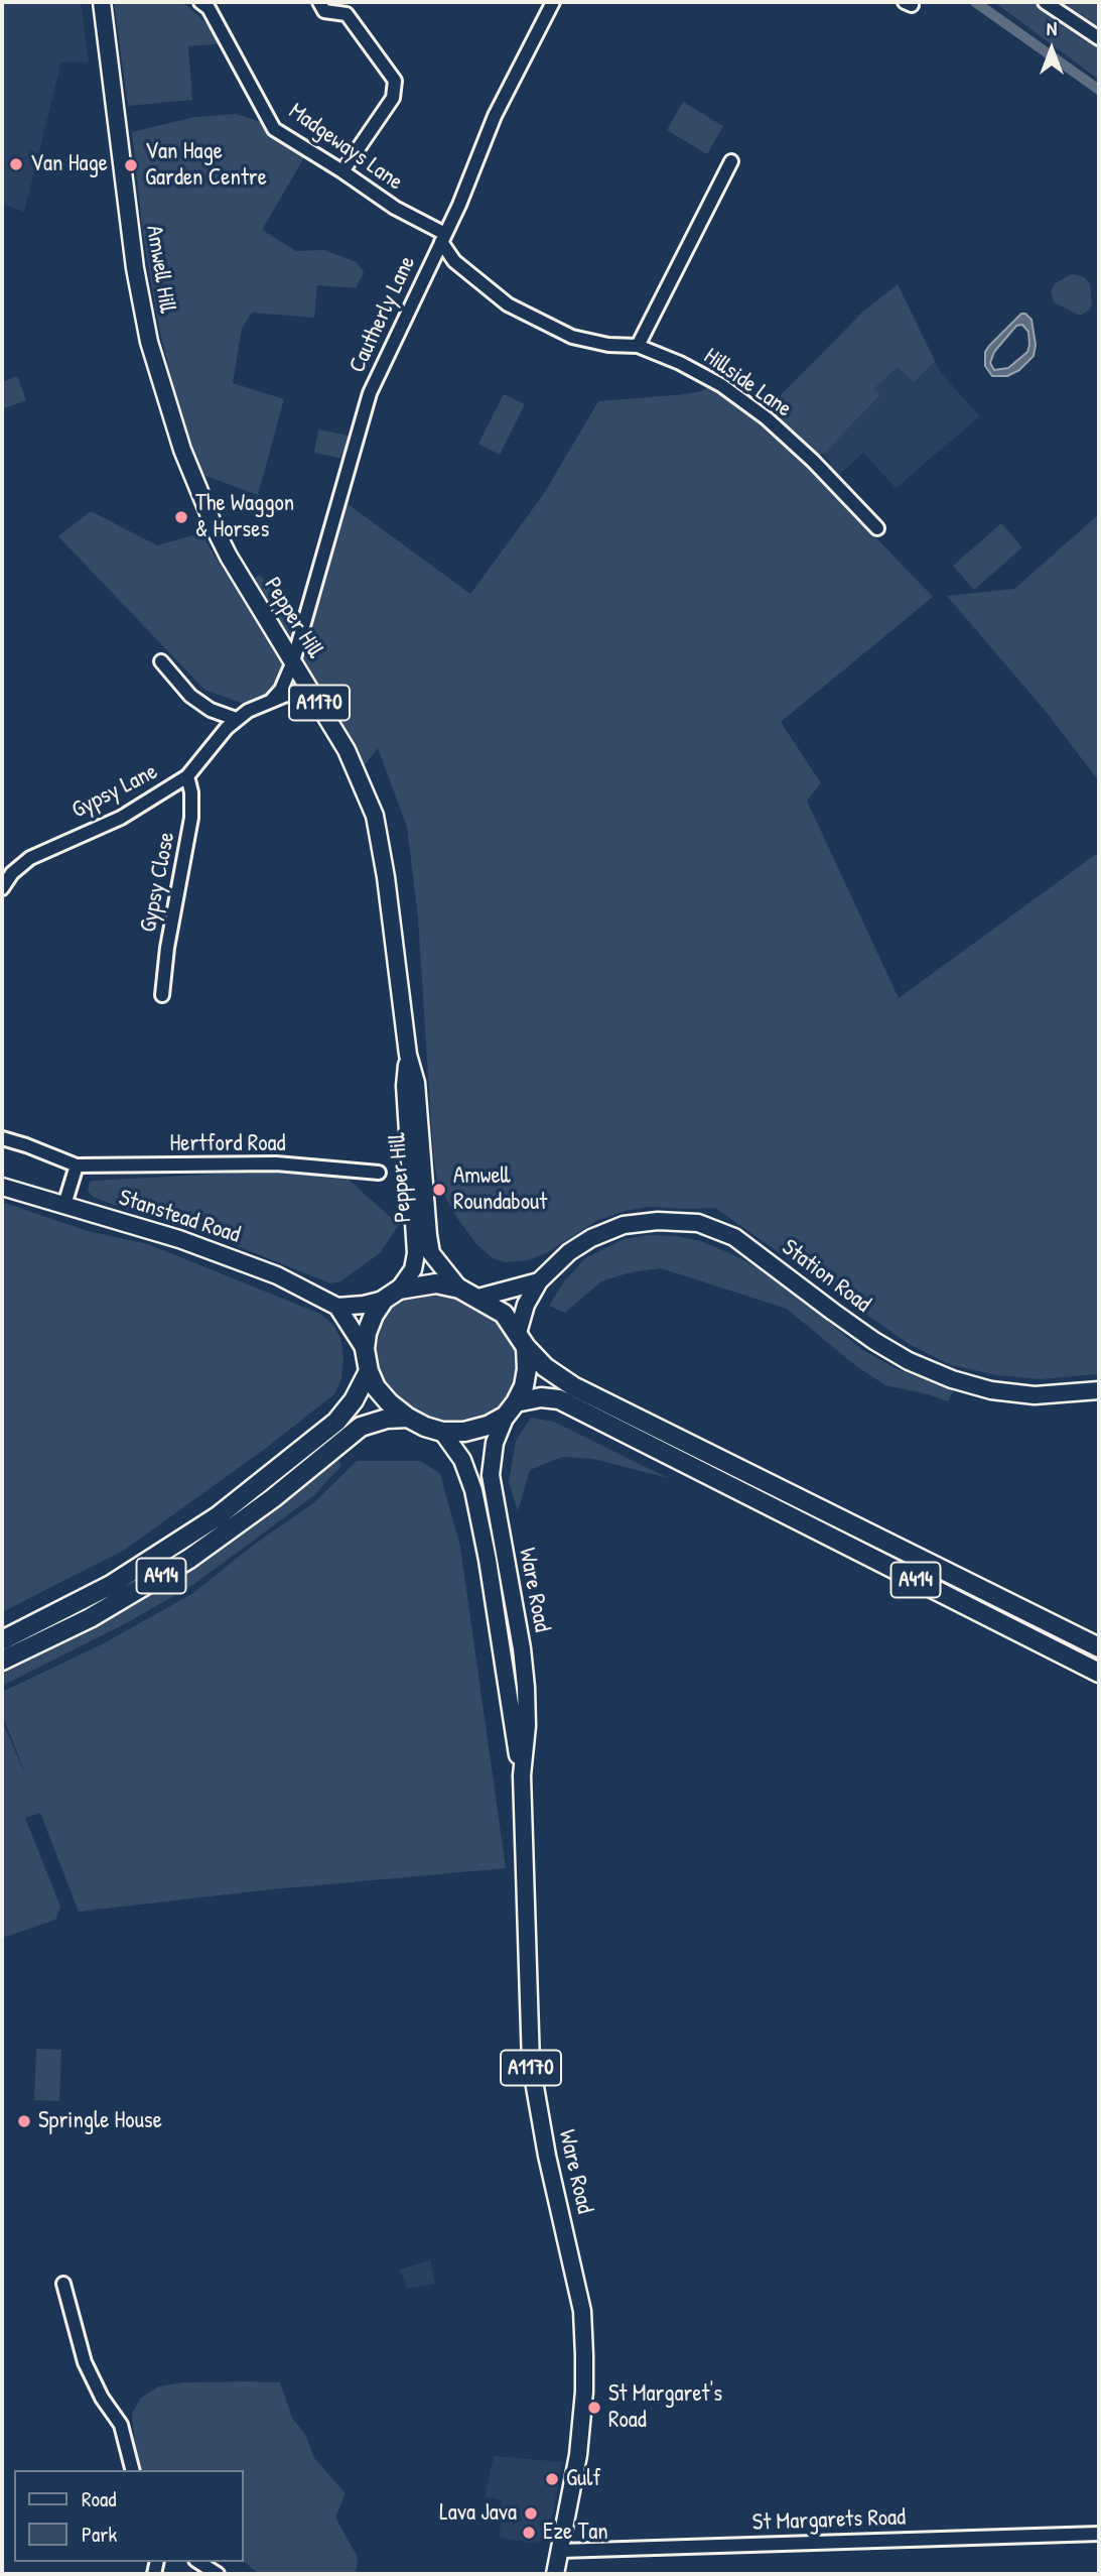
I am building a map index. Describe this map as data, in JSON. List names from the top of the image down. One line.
{"streets":{"highway":["A414"],"main road":["Amwell Hill","Pepper Hill","A1170","Stanstead Road","Station Road","Ware Road"],"street":["Madgeways Lane","Cautherly Lane","Hillside Lane","Gypsy Lane","Gypsy Close","Hertford Road","St Margarets Road"]},"crossings":[["Madgeways Lane","Cautherly Lane"],["Madgeways Lane","Hillside Lane"],["Amwell Hill","Pepper Hill"],["Cautherly Lane","Hillside Lane"],["Cautherly Lane","Pepper Hill"],["Pepper Hill","Gypsy Lane"],["Pepper Hill","Stanstead Road"],["Pepper Hill","Station Road"],["Pepper Hill","A414"],["Pepper Hill","Ware Road"],["Gypsy Lane","Gypsy Close"],["Stanstead Road","Station Road"],["Stanstead Road","A414"],["Stanstead Road","Ware Road"],["Station Road","A414"],["Station Road","Ware Road"],["A414","Ware Road"],["Ware Road","St Margarets Road"]],"places":["Van Hage","Van Hage Garden Centre","The Waggon & Horses","Amwell Roundabout","Springle House","St Margaret's Road","Gulf","Lava Java","Eze Tan"],"legend":["Road","Park"],"north":"top"}
